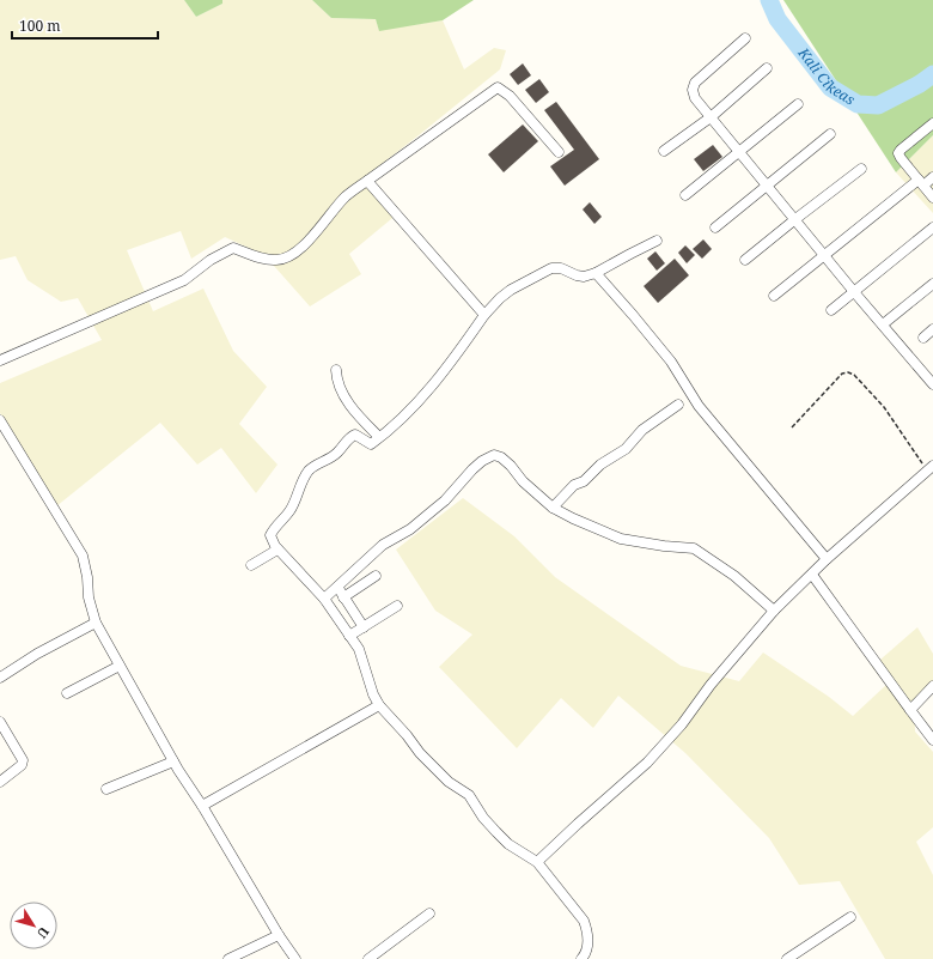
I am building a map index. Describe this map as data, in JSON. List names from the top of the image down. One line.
{"water":["Kali Cikeas"],"scale_bar":"100 m","north":"bottom right"}
